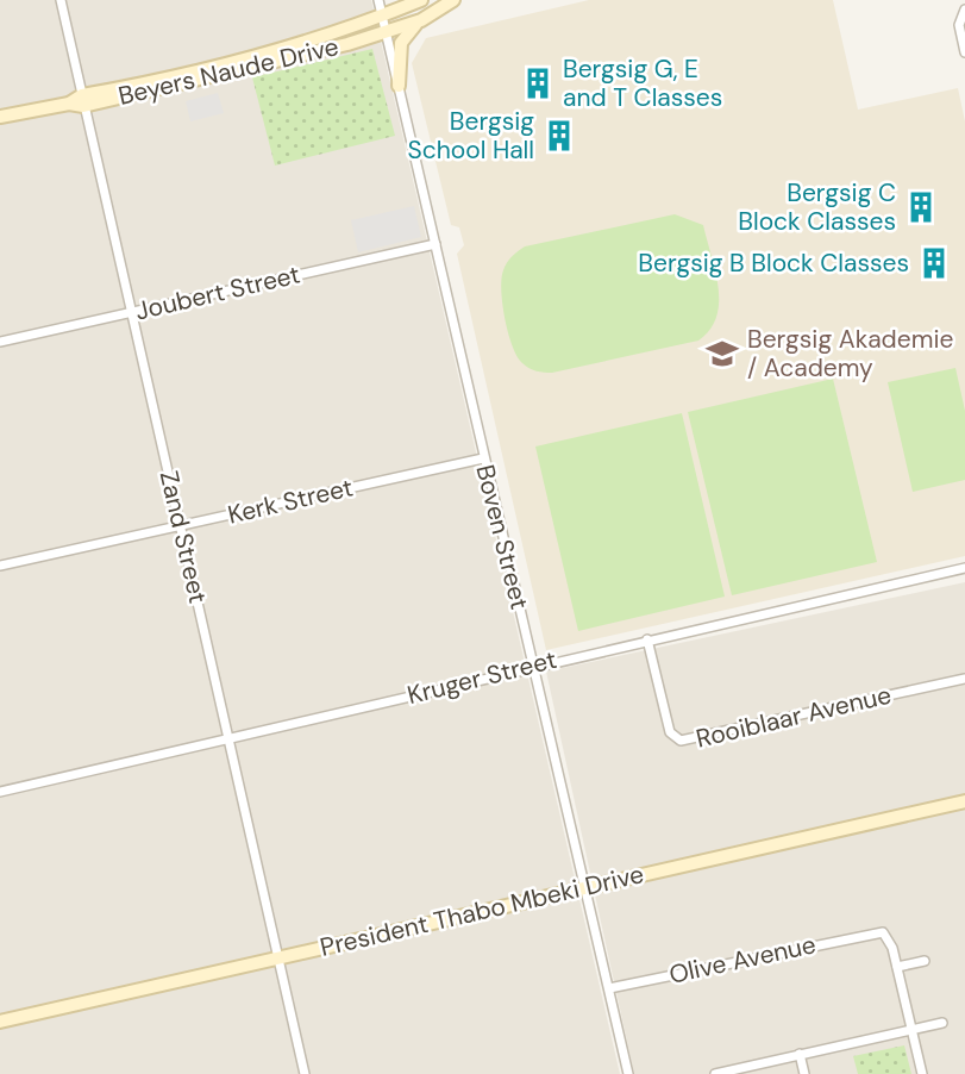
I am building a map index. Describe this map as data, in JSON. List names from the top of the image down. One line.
{"streets":{"street":["Beyers Naude Drive","Joubert Street","Kerk Street","Zand Street","Boven Street","Kruger Street","Rooiblaar Avenue","President Thabo Mbeki Drive","Olive Avenue"]},"crossings":[["Beyers Naude Drive","Zand Street"],["Beyers Naude Drive","Boven Street"],["Joubert Street","Zand Street"],["Joubert Street","Boven Street"],["Kerk Street","Zand Street"],["Kerk Street","Boven Street"],["Zand Street","Kruger Street"],["Zand Street","President Thabo Mbeki Drive"],["Boven Street","Kruger Street"],["Boven Street","President Thabo Mbeki Drive"],["Boven Street","Olive Avenue"],["Kruger Street","Rooiblaar Avenue"]],"places":{"building":["Bergsig G, E and T Classes","Bergsig School Hall","Bergsig C Block Classes","Bergsig B Block Classes"],"school or university":["Bergsig Akademie / Academy"]}}
